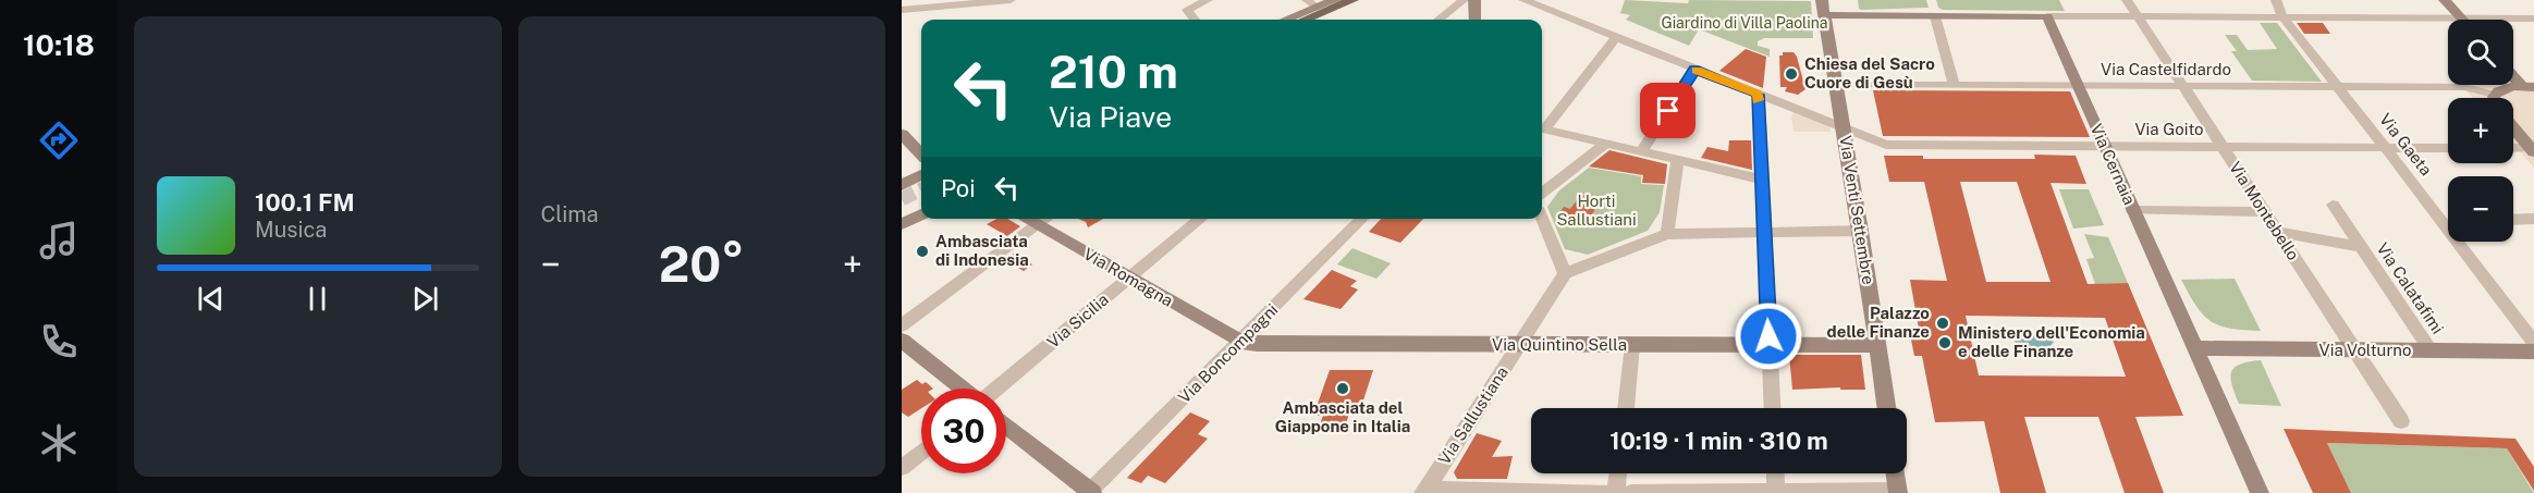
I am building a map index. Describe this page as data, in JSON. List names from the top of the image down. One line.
{"streets":{"street":["Via Castelfidardo","Via Goito","Via Gaeta","Via Cernaia","Via Venti Settembre","Via Montebello","Via Romagna","Via Calatafimi","Via Sicilia","Via Quintino Sella","Via Volturno","Via Boncompagni","Via Sallustiana"]},"crossings":[["Via Castelfidardo","Via Gaeta"],["Via Castelfidardo","Via Cernaia"],["Via Castelfidardo","Via Venti Settembre"],["Via Castelfidardo","Via Montebello"],["Via Goito","Via Gaeta"],["Via Goito","Via Cernaia"],["Via Goito","Via Venti Settembre"],["Via Goito","Via Montebello"],["Via Cernaia","Via Volturno"],["Via Venti Settembre","Via Quintino Sella"],["Via Montebello","Via Calatafimi"],["Via Montebello","Via Volturno"],["Via Romagna","Via Sicilia"],["Via Romagna","Via Quintino Sella"],["Via Romagna","Via Boncompagni"],["Via Calatafimi","Via Volturno"],["Via Quintino Sella","Via Boncompagni"],["Via Quintino Sella","Via Sallustiana"]],"parks":["Giardino di Villa Paolina","Horti Sallustiani"],"places":["Chiesa del Sacro Cuore di Gesù","Ambasciata di Indonesia","Palazzo delle Finanze","Ministero dell'Economia e delle Finanze","Ambasciata del Giappone in Italia"],"page":{"tabs":"10:18","tile":"Clima","map_buttons":["+","−"],"turn":["210 m","Via Piave"],"then":"Poi","song":["100.1 FM","Musica"],"heat":["−","20°","+"],"limit":"30","trip":"10:19 · 1 min · 310 m"}}
